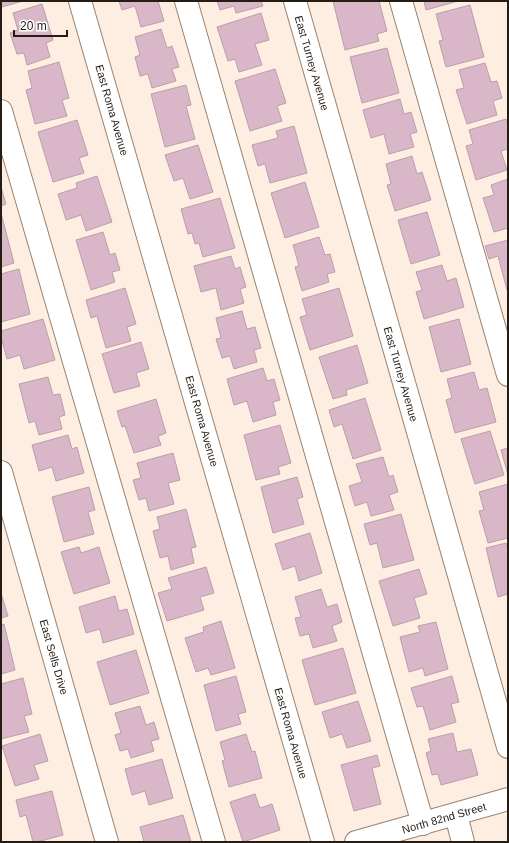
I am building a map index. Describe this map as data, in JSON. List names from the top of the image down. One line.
{"streets":{"street":["East Turney Avenue","East Roma Avenue","East Sells Drive","North 82nd Street"]},"scale_bar":"20 m"}
